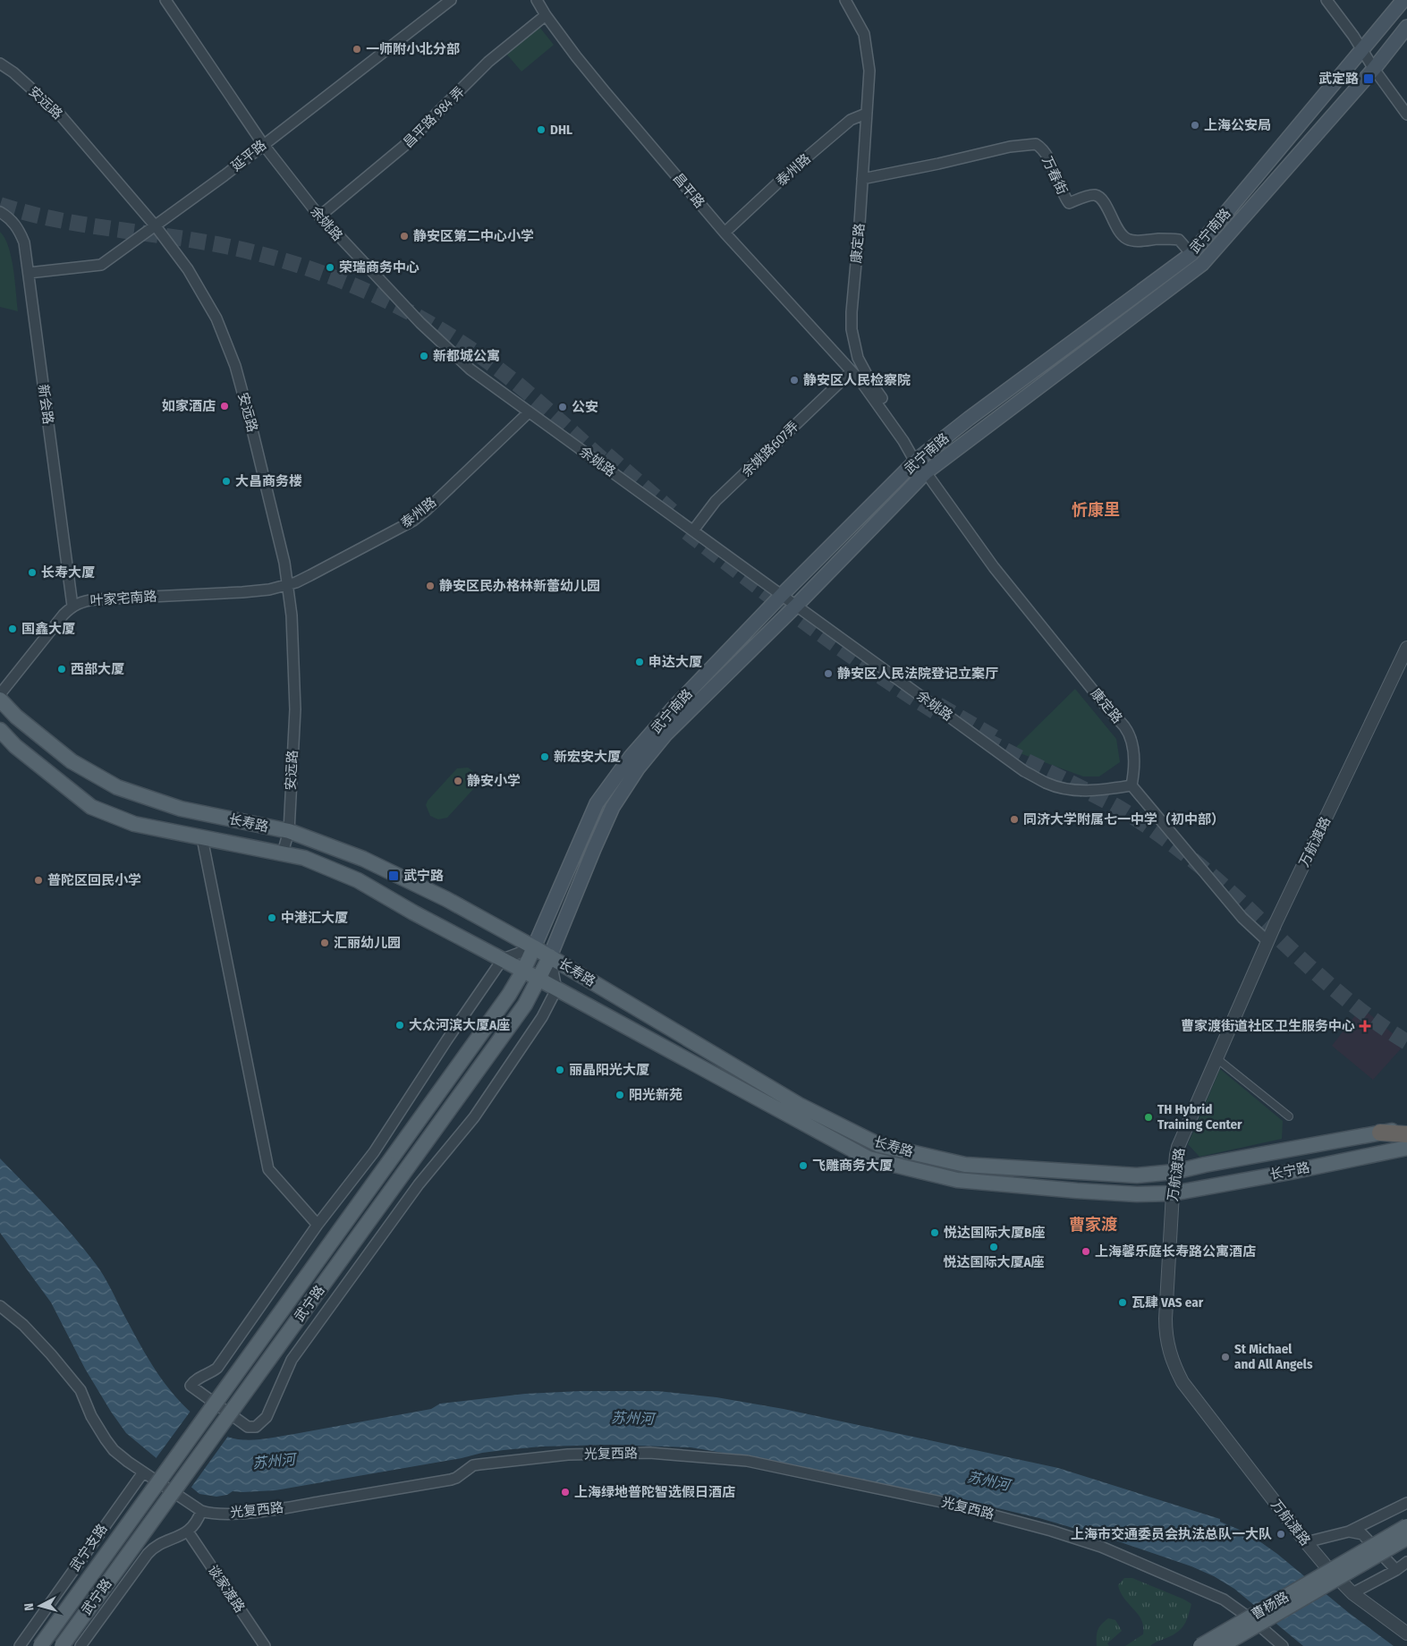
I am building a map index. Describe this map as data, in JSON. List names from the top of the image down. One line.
{"streets":{"main road":["武宁南路","长寿路","长宁路","武宁路","曹杨路"],"street":["安远路","昌平路 984 弄","延平路","泰州路","万春街","昌平路","余姚路","康定路","新会路","余姚路607弄","叶家宅南路","万航渡路","光复西路","武宁支路","谈家渡路"]},"crossings":[["安远路","延平路"],["安远路","泰州路"],["安远路","叶家宅南路"],["安远路","长寿路"],["昌平路 984 弄","昌平路"],["昌平路 984 弄","余姚路"],["延平路","余姚路"],["延平路","新会路"],["泰州路","昌平路"],["泰州路","余姚路"],["泰州路","康定路"],["泰州路","叶家宅南路"],["万春街","武宁南路"],["万春街","康定路"],["昌平路","康定路"],["昌平路","余姚路607弄"],["余姚路","武宁南路"],["余姚路","康定路"],["余姚路","余姚路607弄"],["武宁南路","康定路"],["武宁南路","长寿路"],["武宁南路","武宁路"],["康定路","余姚路607弄"],["新会路","叶家宅南路"],["长寿路","万航渡路"],["长寿路","长宁路"],["长寿路","武宁路"],["万航渡路","长宁路"],["光复西路","武宁支路"]],"districts":["忻康里","曹家渡"],"water":["苏州河"],"places":{"other":["一师附小北分部","上海公安局","DHL","静安区第二中心小学","荣瑞商务中心","新都城公寓","静安区人民检察院","如家酒店","公安","大昌商务楼","长寿大厦","静安区民办格林新蕾幼儿园","国鑫大厦","申达大厦","西部大厦","静安区人民法院登记立案厅","新宏安大厦","静安小学","同济大学附属七一中学（初中部）","普陀区回民小学","中港汇大厦","汇丽幼儿园","大众河滨大厦A座","丽晶阳光大厦","阳光新苑","TH Hybrid Training Center","飞雕商务大厦","悦达国际大厦B座","悦达国际大厦A座","上海馨乐庭长寿路公寓酒店","瓦肆 VAS ear","St Michael and All Angels","上海绿地普陀智选假日酒店","上海市交通委员会执法总队一大队"],"transit":["武定路","武宁路"],"health":["曹家渡街道社区卫生服务中心"]},"north":"left"}
